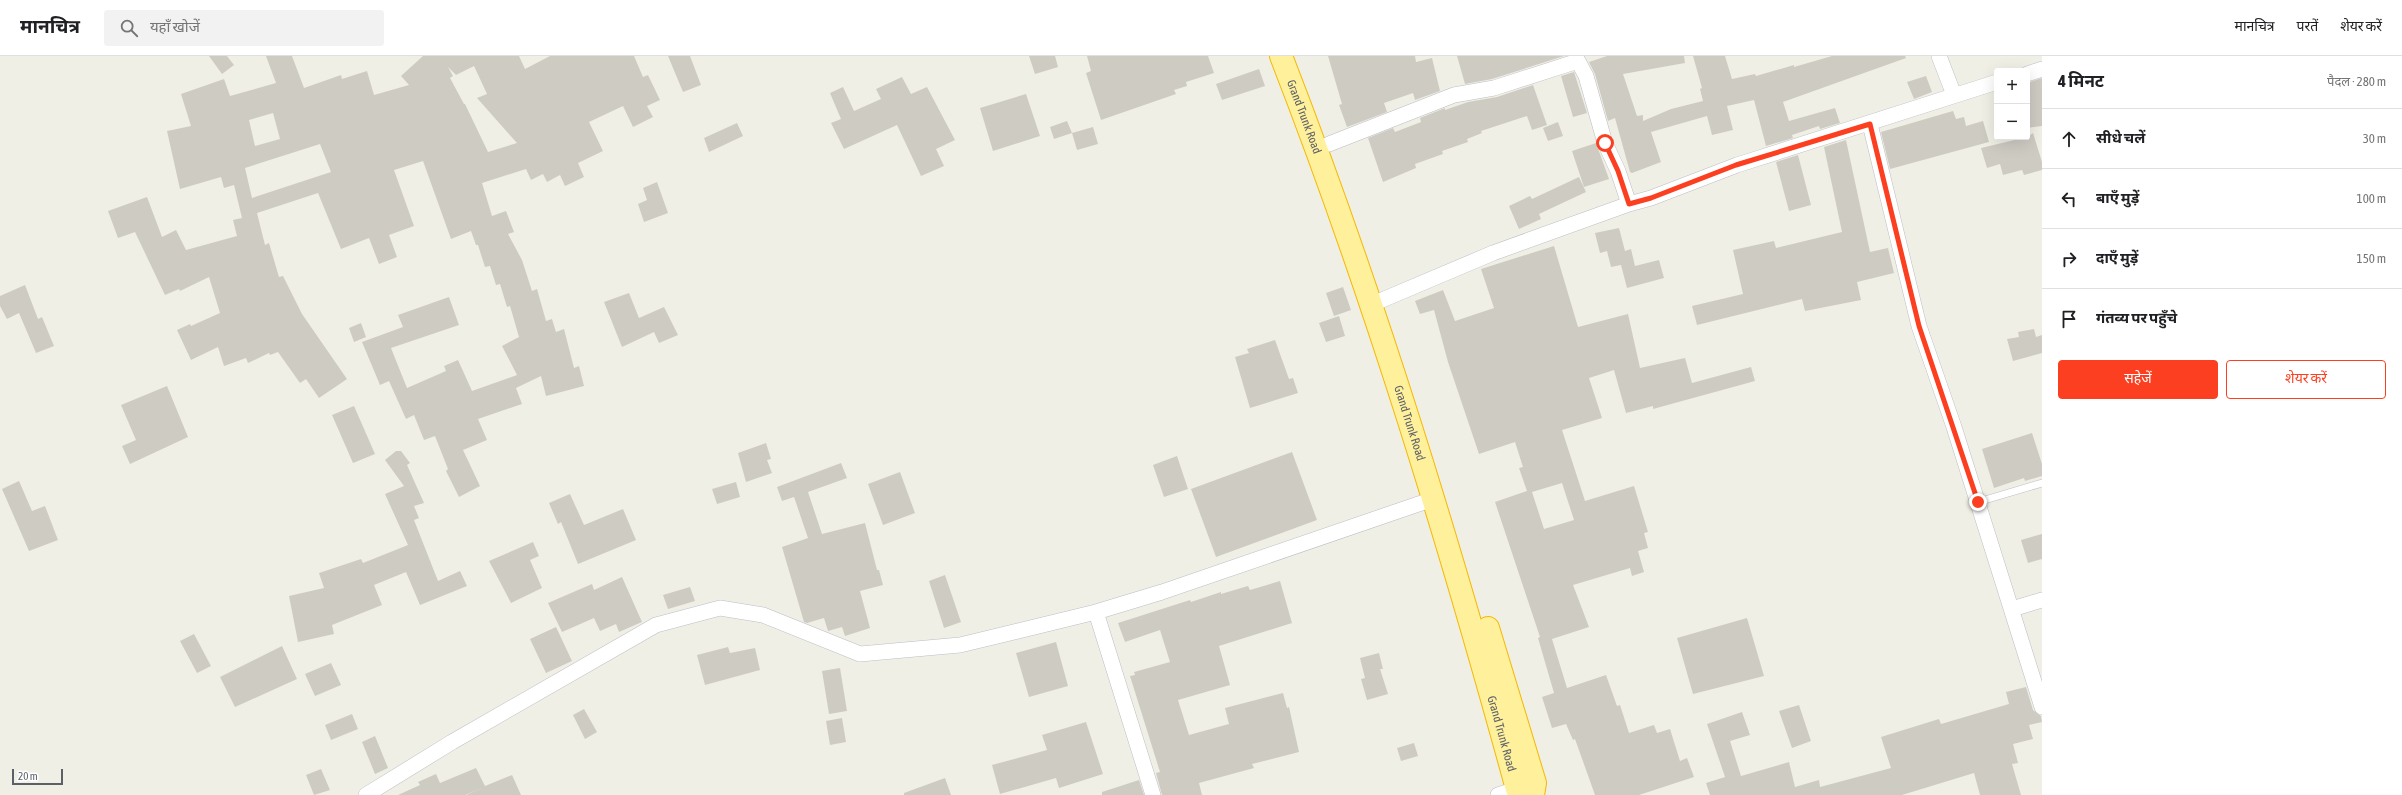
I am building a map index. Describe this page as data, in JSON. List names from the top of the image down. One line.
{"streets":{"highway":["Grand Trunk Road"]},"scale_bar":"20 m","page":{"header":"मानचित्र","search":"यहाँ खोजें","nav":["मानचित्र","परतें","शेयर करें"],"heading":["4 मिनट","पैदल · 280 m"],"map_buttons":["+","−"],"list":[["सीधे चलें","30 m"],["बाएँ मुड़ें","100 m"],["दाएँ मुड़ें","150 m"],"गंतव्य पर पहुँचे"],"buttons":["सहेजें","शेयर करें"],"scale":"20 m"}}
